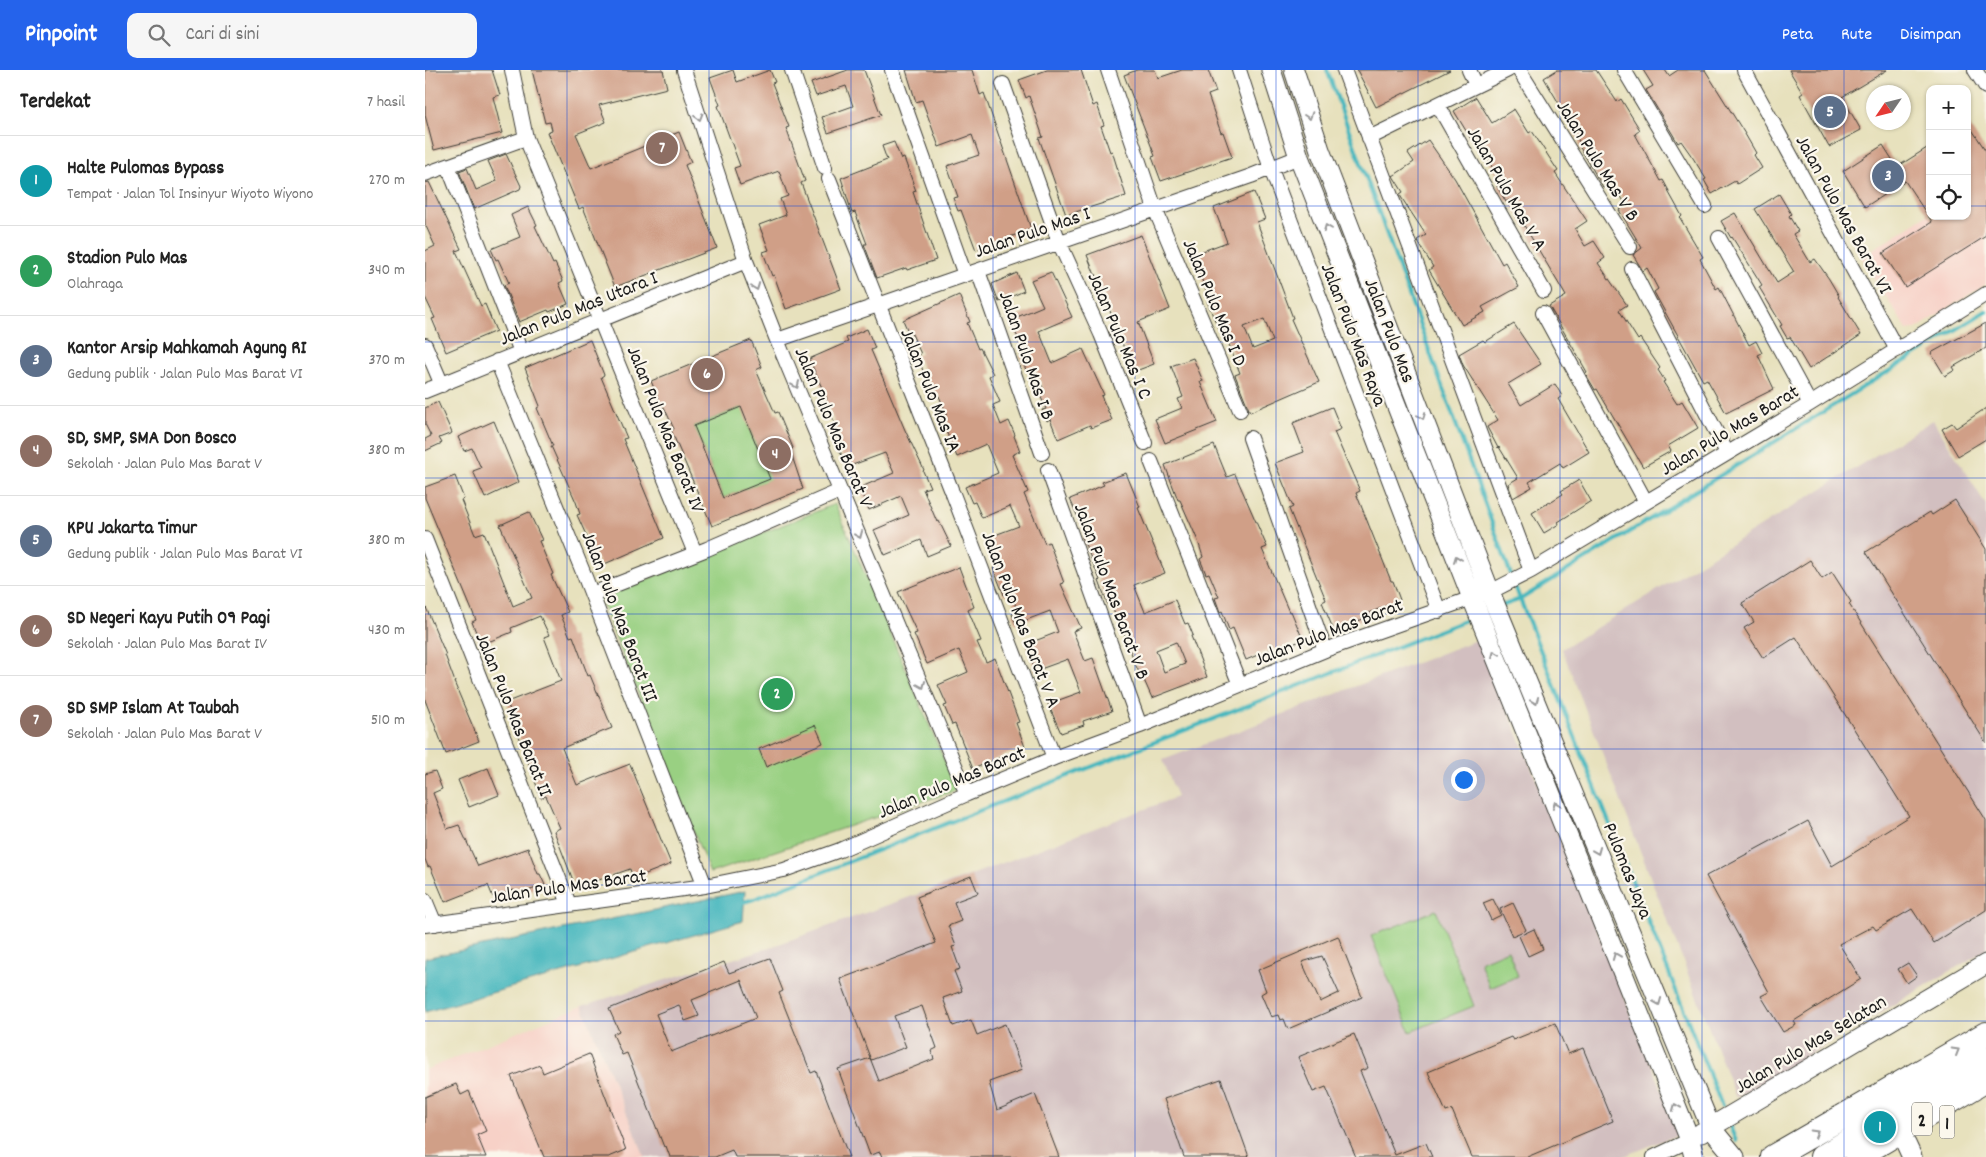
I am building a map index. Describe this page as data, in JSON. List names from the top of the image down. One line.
{"streets":{"highway":["2","1"],"street":["Jalan Pulo Mas V B","Jalan Pulo Mas V A","Jalan Pulo Mas Barat VI","Jalan Pulo Mas I","Jalan Pulo Mas I D","Jalan Pulo Mas Utara I","Jalan Pulo Mas","Jalan Pulo Mas Raya","Jalan Pulo Mas I C","Jalan Pulo Mas I B","Jalan Pulo Mas IA","Jalan Pulo Mas Barat V","Jalan Pulo Mas Barat IV","Jalan Pulo Mas Barat","Jalan Pulo Mas Barat V B","Jalan Pulo Mas Barat III","Jalan Pulo Mas Barat V A","Jalan Pulo Mas Barat II","Pulomas Jaya","Jalan Pulo Mas Selatan"]},"crossings":[["Jalan Pulo Mas Barat VI","Jalan Pulo Mas Barat"],["Jalan Pulo Mas I","Jalan Pulo Mas I D"],["Jalan Pulo Mas I","Jalan Pulo Mas"],["Jalan Pulo Mas I","Jalan Pulo Mas Raya"],["Jalan Pulo Mas I","Jalan Pulo Mas I C"],["Jalan Pulo Mas I","Jalan Pulo Mas I B"],["Jalan Pulo Mas I","Jalan Pulo Mas IA"],["Jalan Pulo Mas I","Jalan Pulo Mas Barat V"],["Jalan Pulo Mas Utara I","Jalan Pulo Mas Barat V"],["Jalan Pulo Mas Utara I","Jalan Pulo Mas Barat IV"],["Jalan Pulo Mas Utara I","Jalan Pulo Mas Barat III"],["Jalan Pulo Mas","Jalan Pulo Mas Barat"],["Jalan Pulo Mas","Pulomas Jaya"],["Jalan Pulo Mas Raya","Jalan Pulo Mas Barat"],["Jalan Pulo Mas IA","Jalan Pulo Mas Barat V A"],["Jalan Pulo Mas Barat V","Jalan Pulo Mas Barat"],["Jalan Pulo Mas Barat","Jalan Pulo Mas Barat V B"],["Jalan Pulo Mas Barat","Jalan Pulo Mas Barat III"],["Jalan Pulo Mas Barat","Jalan Pulo Mas Barat V A"],["Jalan Pulo Mas Barat","Jalan Pulo Mas Barat II"],["Jalan Pulo Mas Barat","Pulomas Jaya"],["Pulomas Jaya","Jalan Pulo Mas Selatan"]],"one_way":["Jalan Pulo Mas Barat V"],"north":"bottom left","page":{"header":"Pinpoint","search":"Cari di sini","nav":["Peta","Rute","Disimpan"],"heading":["Terdekat","7 hasil"],"map_buttons":["+","−"],"pins":["5","7","3","6","4","2","1"],"list":[{"mark":"1","name":"Halte Pulomas Bypass","note":"Tempat · Jalan Tol Insinyur Wiyoto Wiyono","value":"270 m"},{"mark":"2","name":"Stadion Pulo Mas","note":"Olahraga","value":"340 m"},{"mark":"3","name":"Kantor Arsip Mahkamah Agung RI","note":"Gedung publik · Jalan Pulo Mas Barat VI","value":"370 m"},{"mark":"4","name":"SD, SMP, SMA Don Bosco","note":"Sekolah · Jalan Pulo Mas Barat V","value":"380 m"},{"mark":"5","name":"KPU Jakarta Timur","note":"Gedung publik · Jalan Pulo Mas Barat VI","value":"380 m"},{"mark":"6","name":"SD Negeri Kayu Putih 09 Pagi","note":"Sekolah · Jalan Pulo Mas Barat IV","value":"430 m"},{"mark":"7","name":"SD SMP Islam At Taubah","note":"Sekolah · Jalan Pulo Mas Barat V","value":"510 m"}]}}
